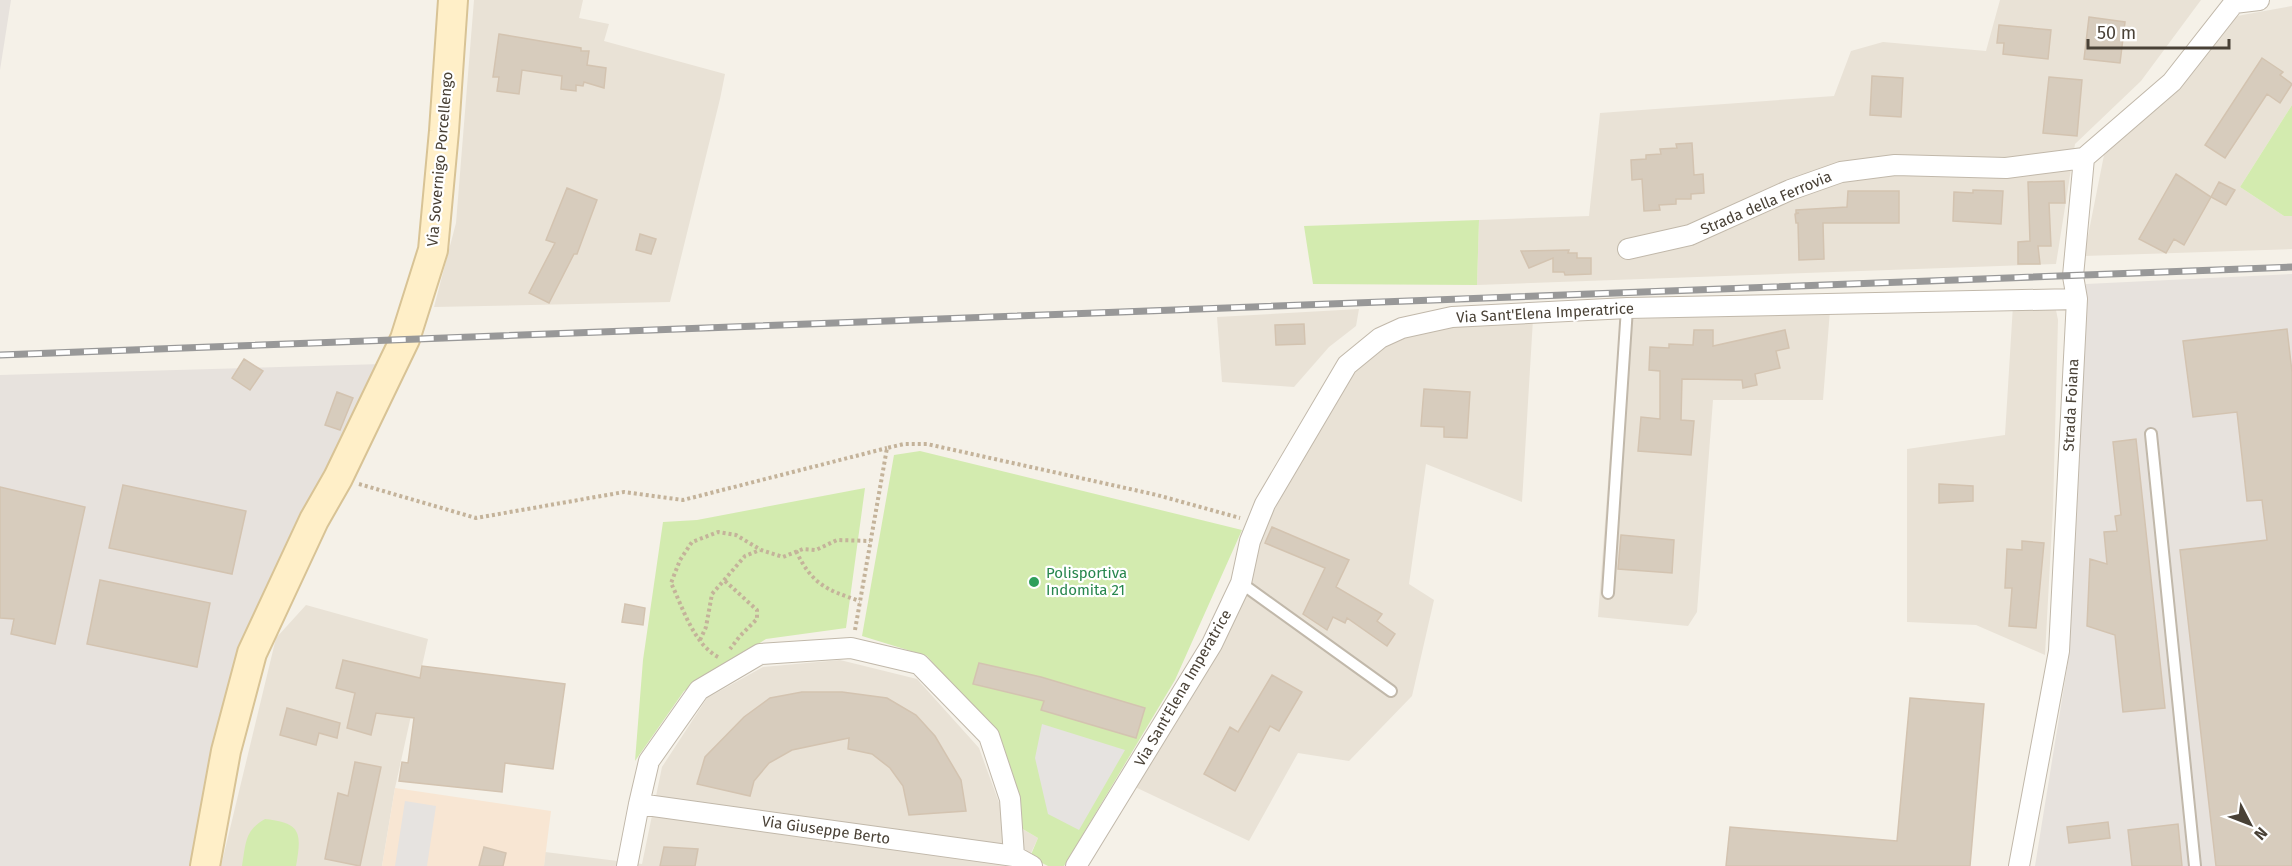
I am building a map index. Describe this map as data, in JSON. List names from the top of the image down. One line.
{"streets":{"street":["Via Sovernigo Porcellengo","Strada della Ferrovia","Via Sant'Elena Imperatrice","Strada Foiana","Via Giuseppe Berto"]},"crossings":[["Strada della Ferrovia","Strada Foiana"],["Via Sant'Elena Imperatrice","Strada Foiana"]],"places":["Polisportiva Indomita 21"],"scale_bar":"50 m","north":"bottom right"}
